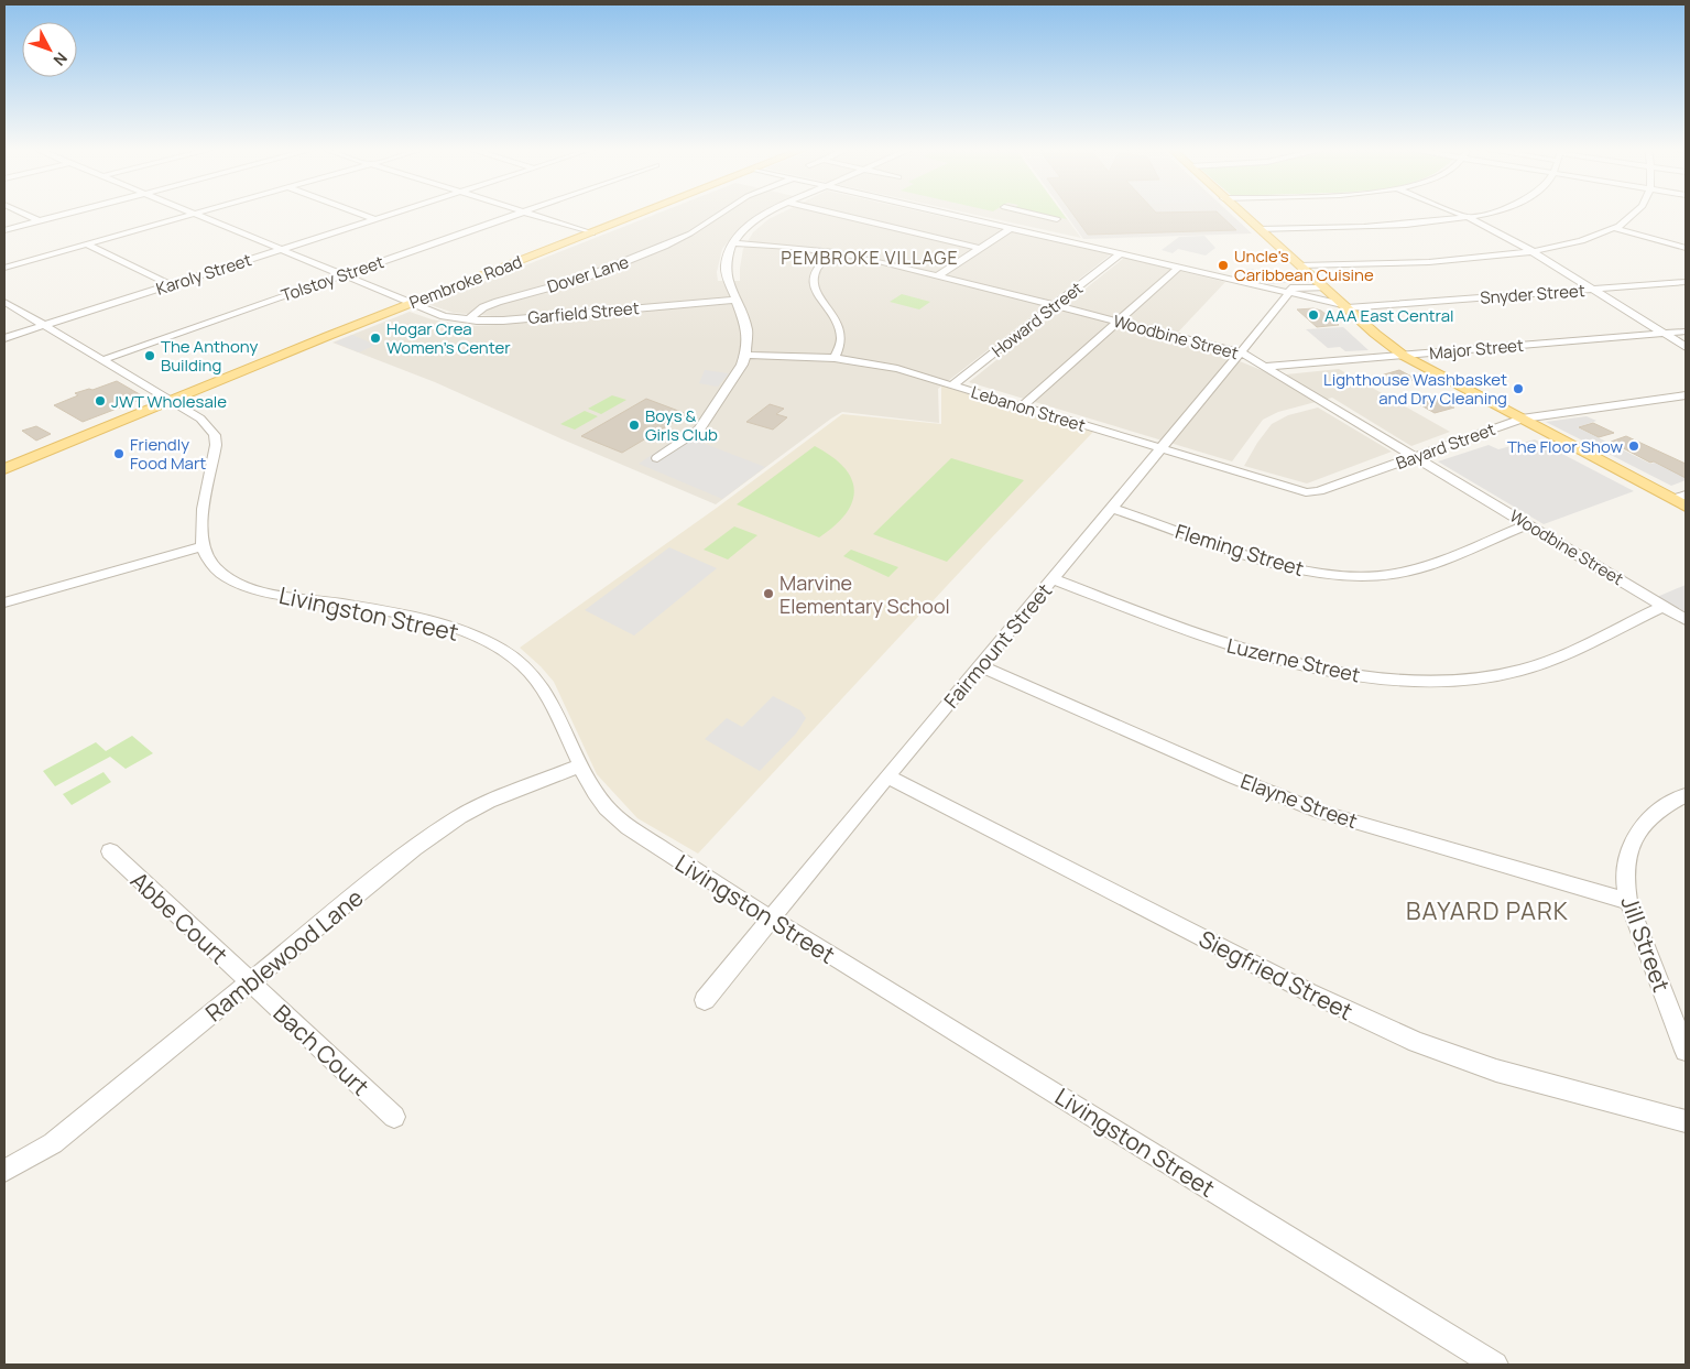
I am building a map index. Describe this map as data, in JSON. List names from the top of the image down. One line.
{"streets":{"main road":["Pembroke Road"],"street":["Karoly Street","Dover Lane","Tolstoy Street","Snyder Street","Garfield Street","Howard Street","Woodbine Street","Major Street","Lebanon Street","Bayard Street","Fleming Street","Livingston Street","Fairmount Street","Luzerne Street","Elayne Street","Abbe Court","Jill Street","Ramblewood Lane","Siegfried Street","Bach Court"]},"crossings":[["Karoly Street","Garfield Street"],["Karoly Street","Livingston Street"],["Dover Lane","Garfield Street"],["Tolstoy Street","Garfield Street"],["Tolstoy Street","Livingston Street"],["Pembroke Road","Garfield Street"],["Pembroke Road","Livingston Street"],["Snyder Street","Howard Street"],["Snyder Street","Fairmount Street"],["Howard Street","Woodbine Street"],["Howard Street","Lebanon Street"],["Woodbine Street","Major Street"],["Woodbine Street","Bayard Street"],["Woodbine Street","Fleming Street"],["Woodbine Street","Fairmount Street"],["Woodbine Street","Luzerne Street"],["Lebanon Street","Bayard Street"],["Lebanon Street","Fairmount Street"],["Fleming Street","Fairmount Street"],["Livingston Street","Fairmount Street"],["Livingston Street","Ramblewood Lane"],["Fairmount Street","Luzerne Street"],["Fairmount Street","Elayne Street"],["Fairmount Street","Siegfried Street"],["Elayne Street","Jill Street"],["Abbe Court","Ramblewood Lane"],["Abbe Court","Bach Court"],["Ramblewood Lane","Bach Court"]],"districts":["PEMBROKE VILLAGE","BAYARD PARK"],"places":["Uncle's Caribbean Cuisine","AAA East Central","Hogar Crea Women's Center","The Anthony Building","Lighthouse Washbasket and Dry Cleaning","JWT Wholesale","Boys & Girls Club","The Floor Show","Friendly Food Mart","Marvine Elementary School"],"north":"bottom right"}
